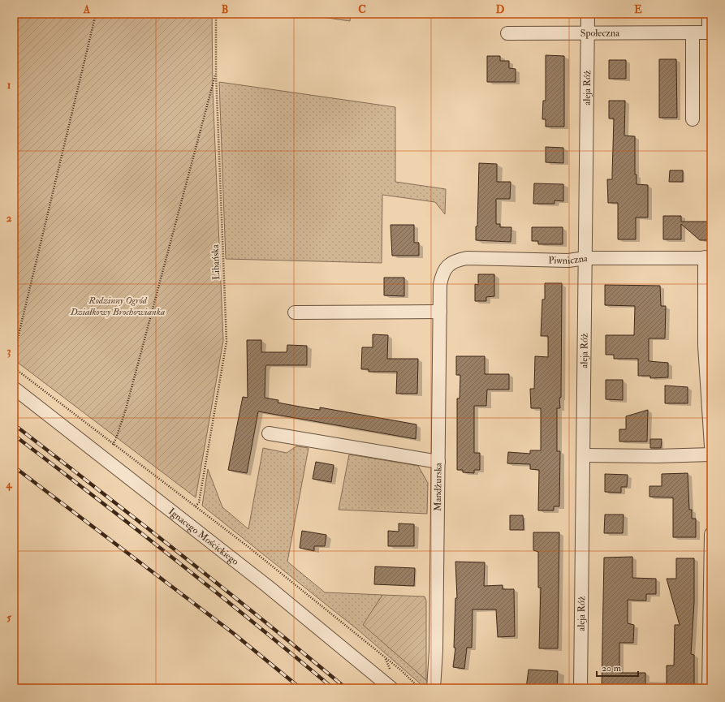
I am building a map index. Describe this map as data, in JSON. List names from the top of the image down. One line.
{"streets":{"street":["Społeczna","aleja Róż","Piwniczna","Mandżurska","Ignacego Mościckiego"],"path":["Libańska"]},"crossings":[["Społeczna","aleja Róż"],["aleja Róż","Piwniczna"],["Piwniczna","Mandżurska"]],"parks":["Rodzinny Ogród Działkowy Brochowianka"],"scale_bar":"20 m","grid":{"columns":["A","B","C","D","E"],"rows":["1","2","3","4","5"]}}
